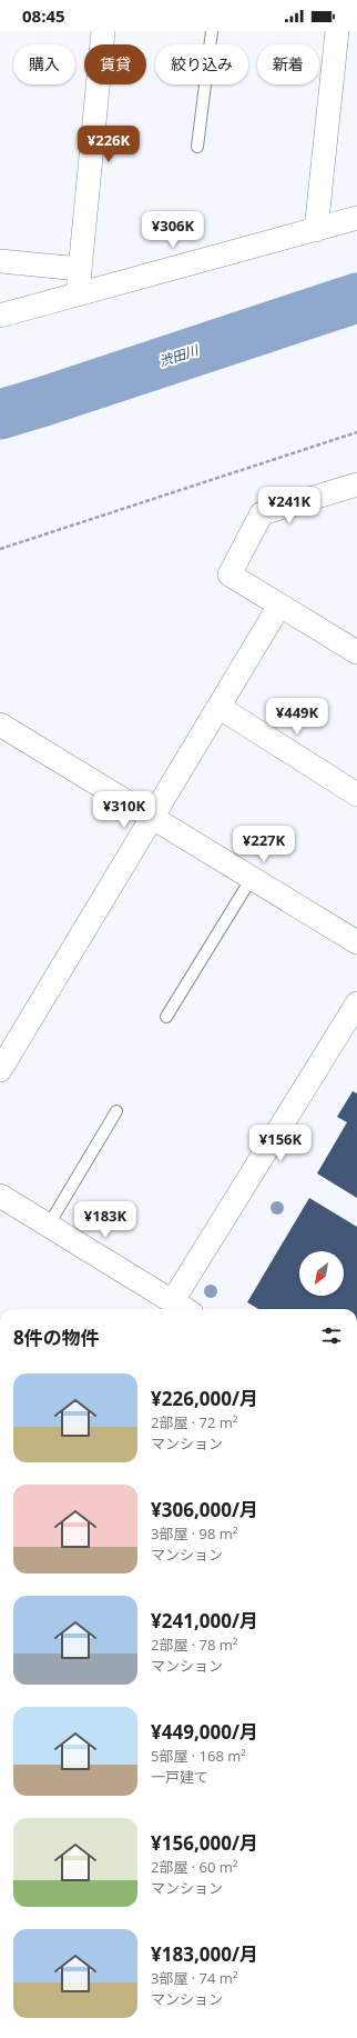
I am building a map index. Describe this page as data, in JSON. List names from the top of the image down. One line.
{"water":["渋田川"],"north":"bottom left","page":{"status":"08:45","chip":["購入","賃貸","絞り込み","新着"],"price":["¥226K","¥306K","¥241K","¥449K","¥310K","¥227K","¥156K","¥183K"],"heading":"8件の物件","list":[{"name":"¥226,000/月","note":"2部屋 · 72 m² · マンション"},{"name":"¥306,000/月","note":"3部屋 · 98 m² · マンション"},{"name":"¥241,000/月","note":"2部屋 · 78 m² · マンション"},{"name":"¥449,000/月","note":"5部屋 · 168 m² · 一戸建て"},{"name":"¥156,000/月","note":"2部屋 · 60 m² · マンション"},{"name":"¥183,000/月","note":"3部屋 · 74 m² · マンション"}]}}
